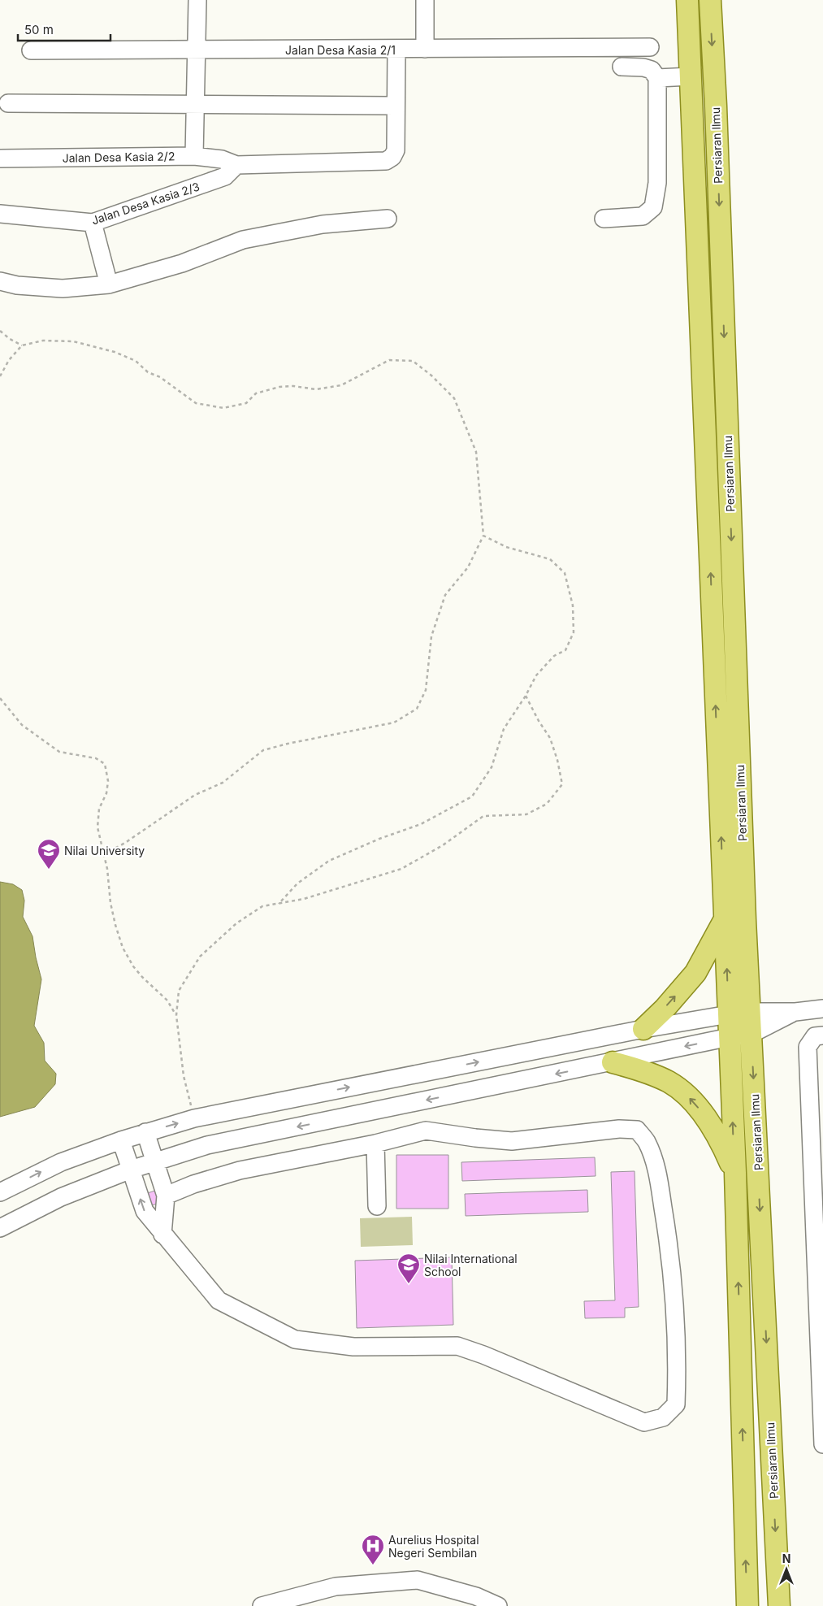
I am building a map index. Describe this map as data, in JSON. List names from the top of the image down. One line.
{"streets":{"main road":["Persiaran Ilmu"],"street":["Jalan Desa Kasia 2/1","Jalan Desa Kasia 2/2","Jalan Desa Kasia 2/3"]},"crossings":[["Jalan Desa Kasia 2/1","Jalan Desa Kasia 2/2"],["Jalan Desa Kasia 2/2","Jalan Desa Kasia 2/3"]],"places":{"school or university":["Nilai University","Nilai International School"],"hospital":["Aurelius Hospital Negeri Sembilan"]},"scale_bar":"50 m","north":"top"}
